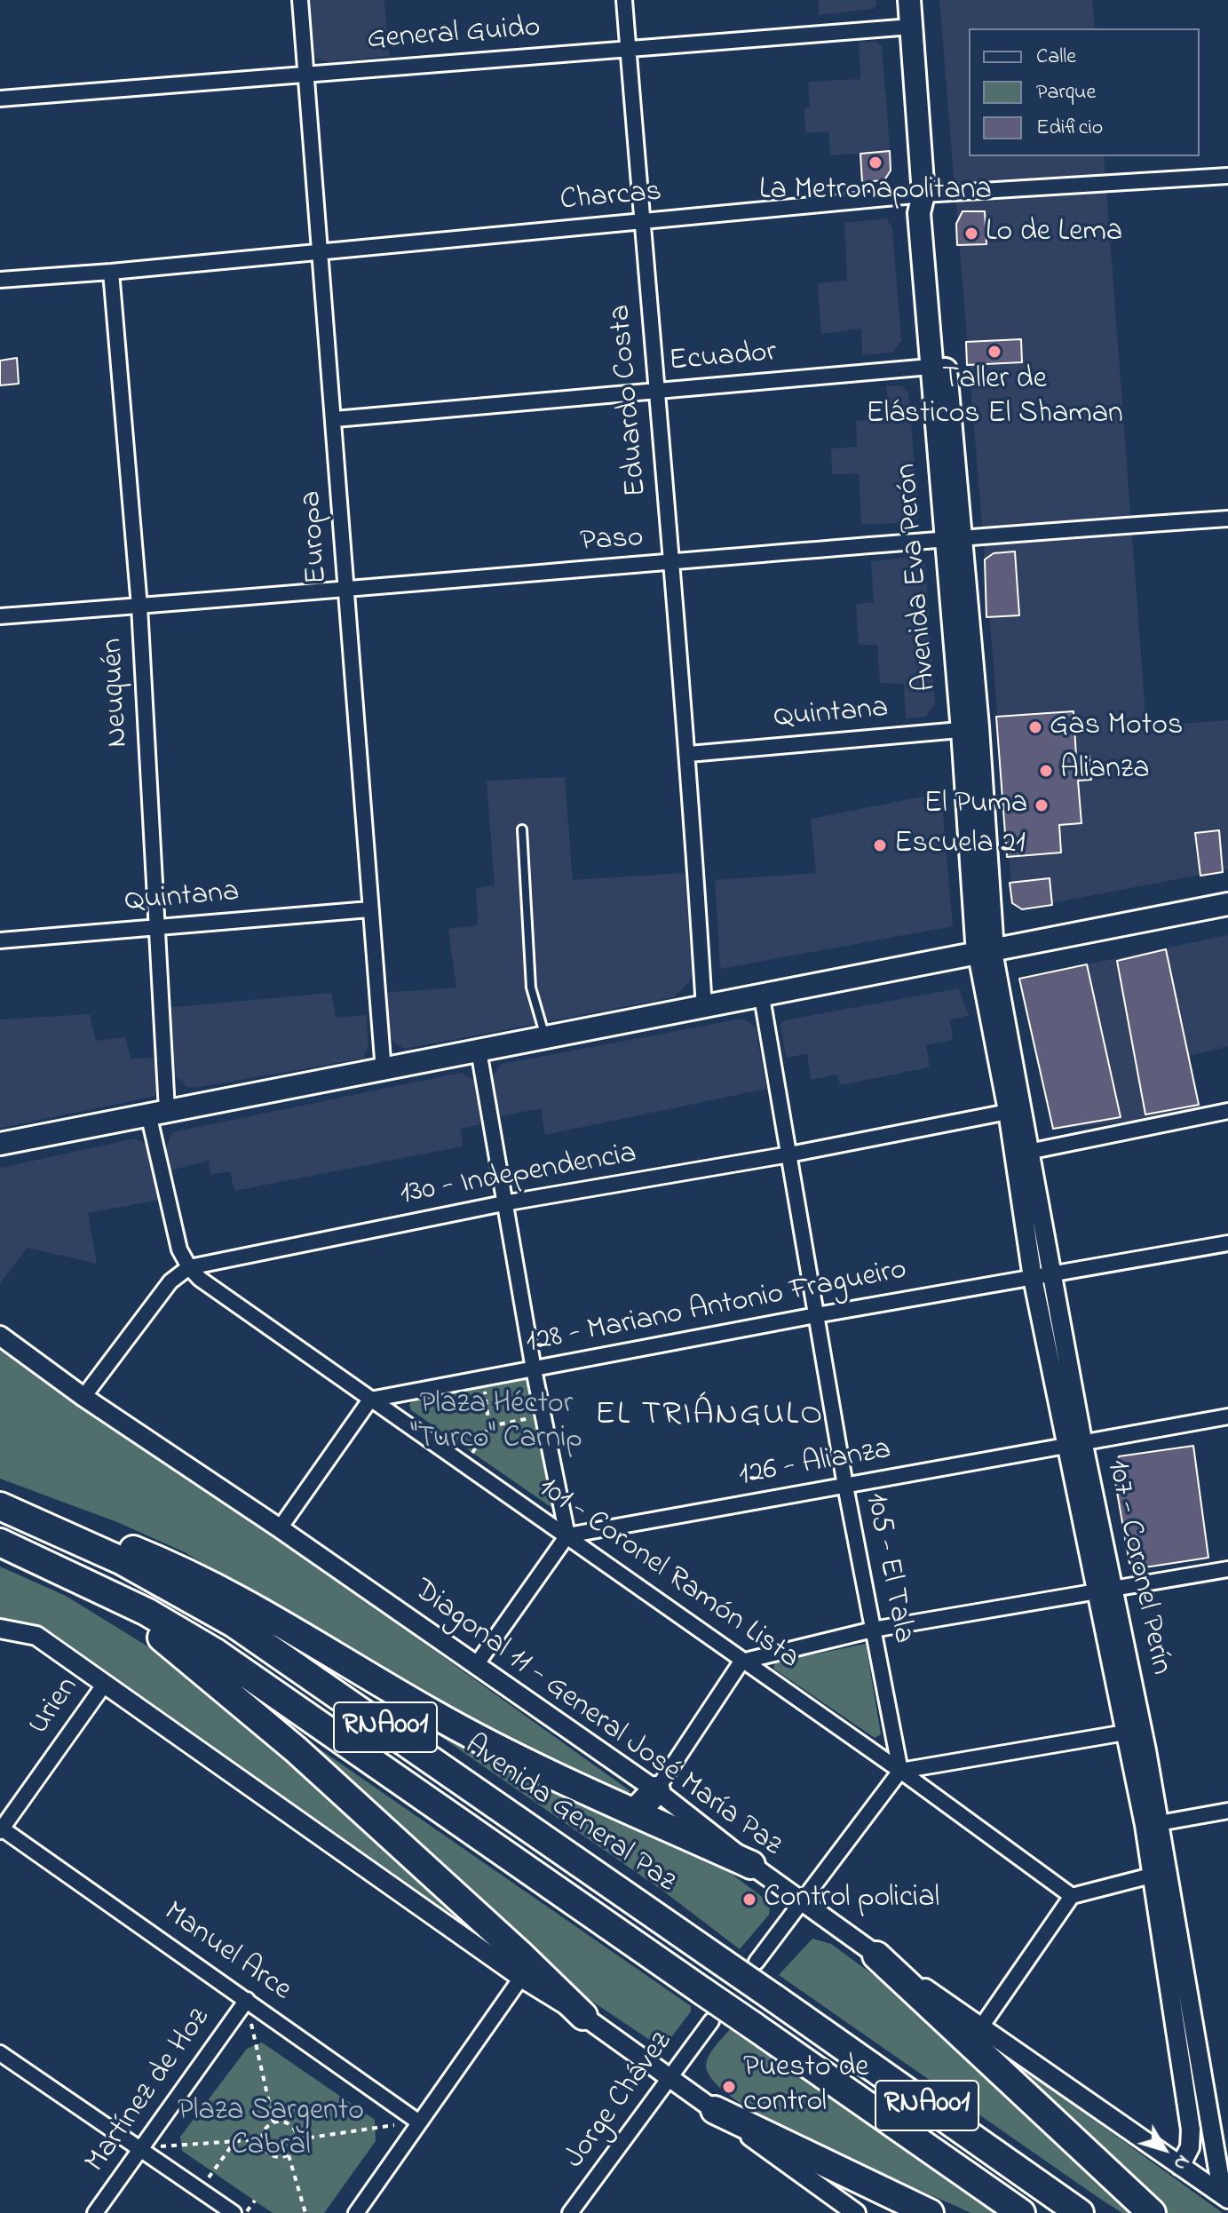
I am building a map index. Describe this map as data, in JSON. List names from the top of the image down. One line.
{"streets":{"highway":["RNA001","Avenida General Paz"],"main road":["Avenida Eva Perón"],"street":["General Guido","Charcas","Ecuador","Eduardo Costa","Europa","Paso","Neuquén","Quintana","130 - Independencia","128 - Mariano Antonio Fragueiro","126 - Alianza","107 - Coronel Perín","105 - El Tala","101 - Coronel Ramón Lista","Urien","Diagonal 11 - General José María Paz","Manuel Arce","Martínez de Hoz","Jorge Chávez"]},"crossings":[["General Guido","Eduardo Costa"],["General Guido","Europa"],["General Guido","Avenida Eva Perón"],["Charcas","Eduardo Costa"],["Charcas","Europa"],["Charcas","Avenida Eva Perón"],["Charcas","Neuquén"],["Ecuador","Eduardo Costa"],["Ecuador","Europa"],["Ecuador","Avenida Eva Perón"],["Eduardo Costa","Paso"],["Eduardo Costa","Quintana"],["Europa","Paso"],["Europa","Quintana"],["Paso","Avenida Eva Perón"],["Paso","Neuquén"],["Avenida Eva Perón","Quintana"],["Avenida Eva Perón","107 - Coronel Perín"],["Neuquén","Quintana"],["Neuquén","101 - Coronel Ramón Lista"],["130 - Independencia","107 - Coronel Perín"],["130 - Independencia","105 - El Tala"],["130 - Independencia","101 - Coronel Ramón Lista"],["128 - Mariano Antonio Fragueiro","107 - Coronel Perín"],["128 - Mariano Antonio Fragueiro","105 - El Tala"],["128 - Mariano Antonio Fragueiro","101 - Coronel Ramón Lista"],["126 - Alianza","107 - Coronel Perín"],["126 - Alianza","105 - El Tala"],["126 - Alianza","101 - Coronel Ramón Lista"],["107 - Coronel Perín","Diagonal 11 - General José María Paz"],["105 - El Tala","101 - Coronel Ramón Lista"],["Urien","Manuel Arce"],["Manuel Arce","Martínez de Hoz"]],"districts":["EL TRIÁNGULO"],"parks":["Plaza Héctor \"Turco\" Carnip","Plaza Sargento Cabral"],"places":["La Metronapolitana","Lo de Lema","Taller de Elásticos El Shaman","Gas Motos","Alianza","El Puma","Escuela 21","Control policial","Puesto de control"],"legend":["Calle","Parque","Edificio"],"north":"bottom right"}
